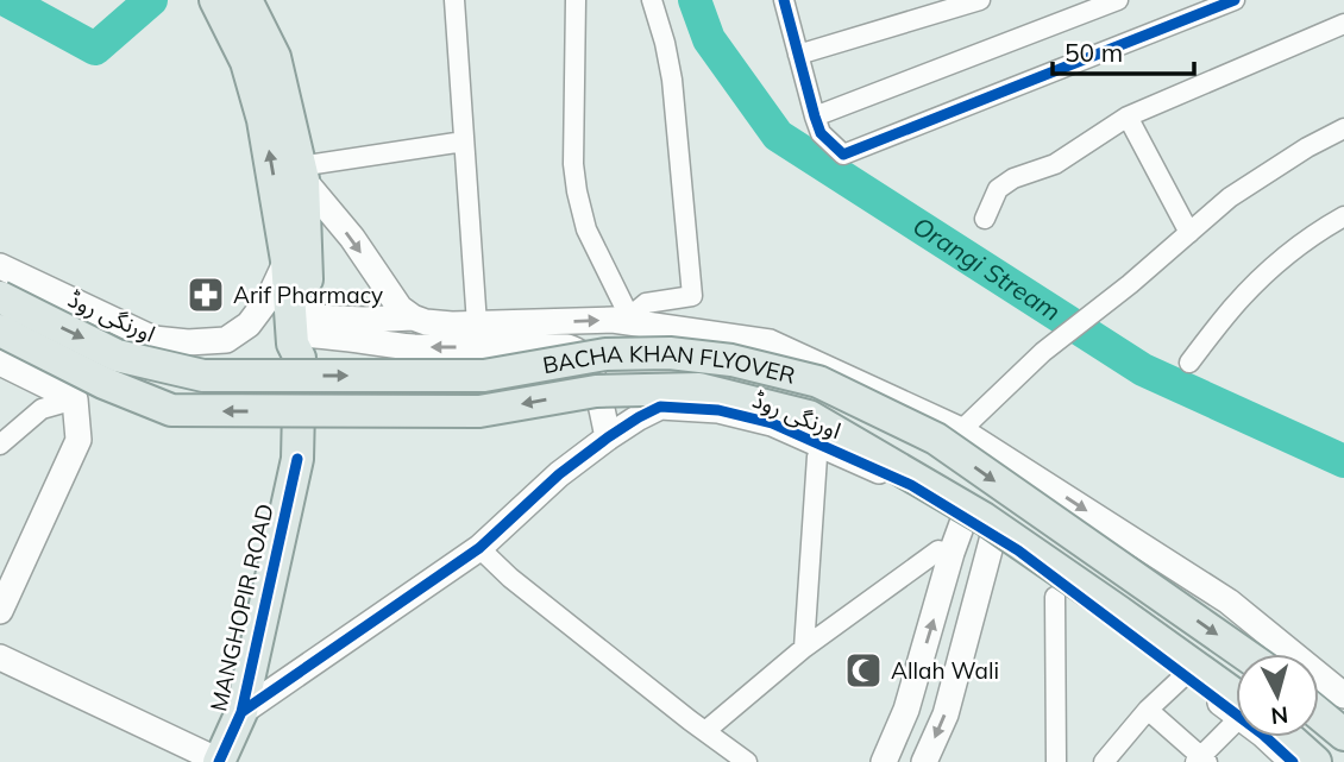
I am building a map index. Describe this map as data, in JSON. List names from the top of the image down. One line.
{"streets":{"main road":["BACHA KHAN FLYOVER","MANGHOPIR ROAD"],"street":["اورنگی روڈ"]},"crossings":[["اورنگی روڈ","MANGHOPIR ROAD"]],"water":["Orangi Stream"],"places":{"pharmacy":["Arif Pharmacy"],"mosque":["Allah Wali"]},"scale_bar":"50 m","north":"bottom"}
